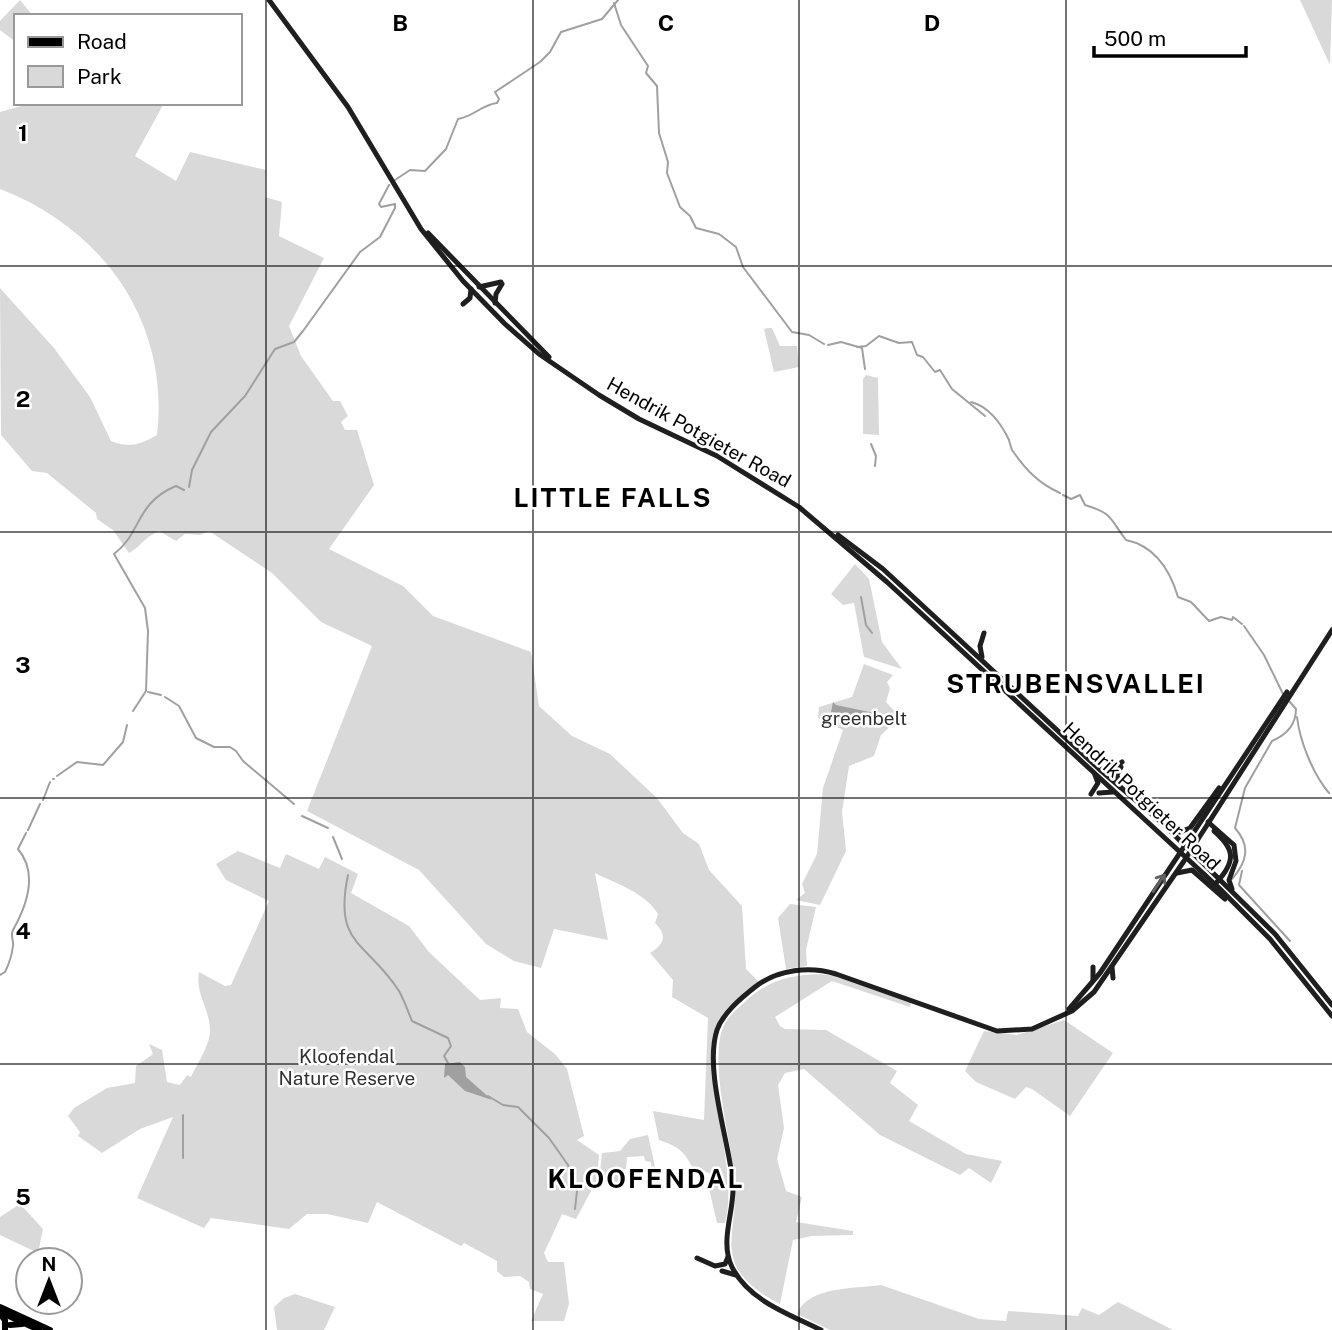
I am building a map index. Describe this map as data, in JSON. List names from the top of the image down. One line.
{"streets":{"main road":["Hendrik Potgieter Road"]},"districts":["LITTLE FALLS","STRUBENSVALLEI","KLOOFENDAL"],"parks":["greenbelt","Kloofendal Nature Reserve"],"legend":["Road","Park"],"scale_bar":"500 m","north":"top","grid":{"columns":["B","C","D"],"rows":["1","2","3","4","5"]}}
